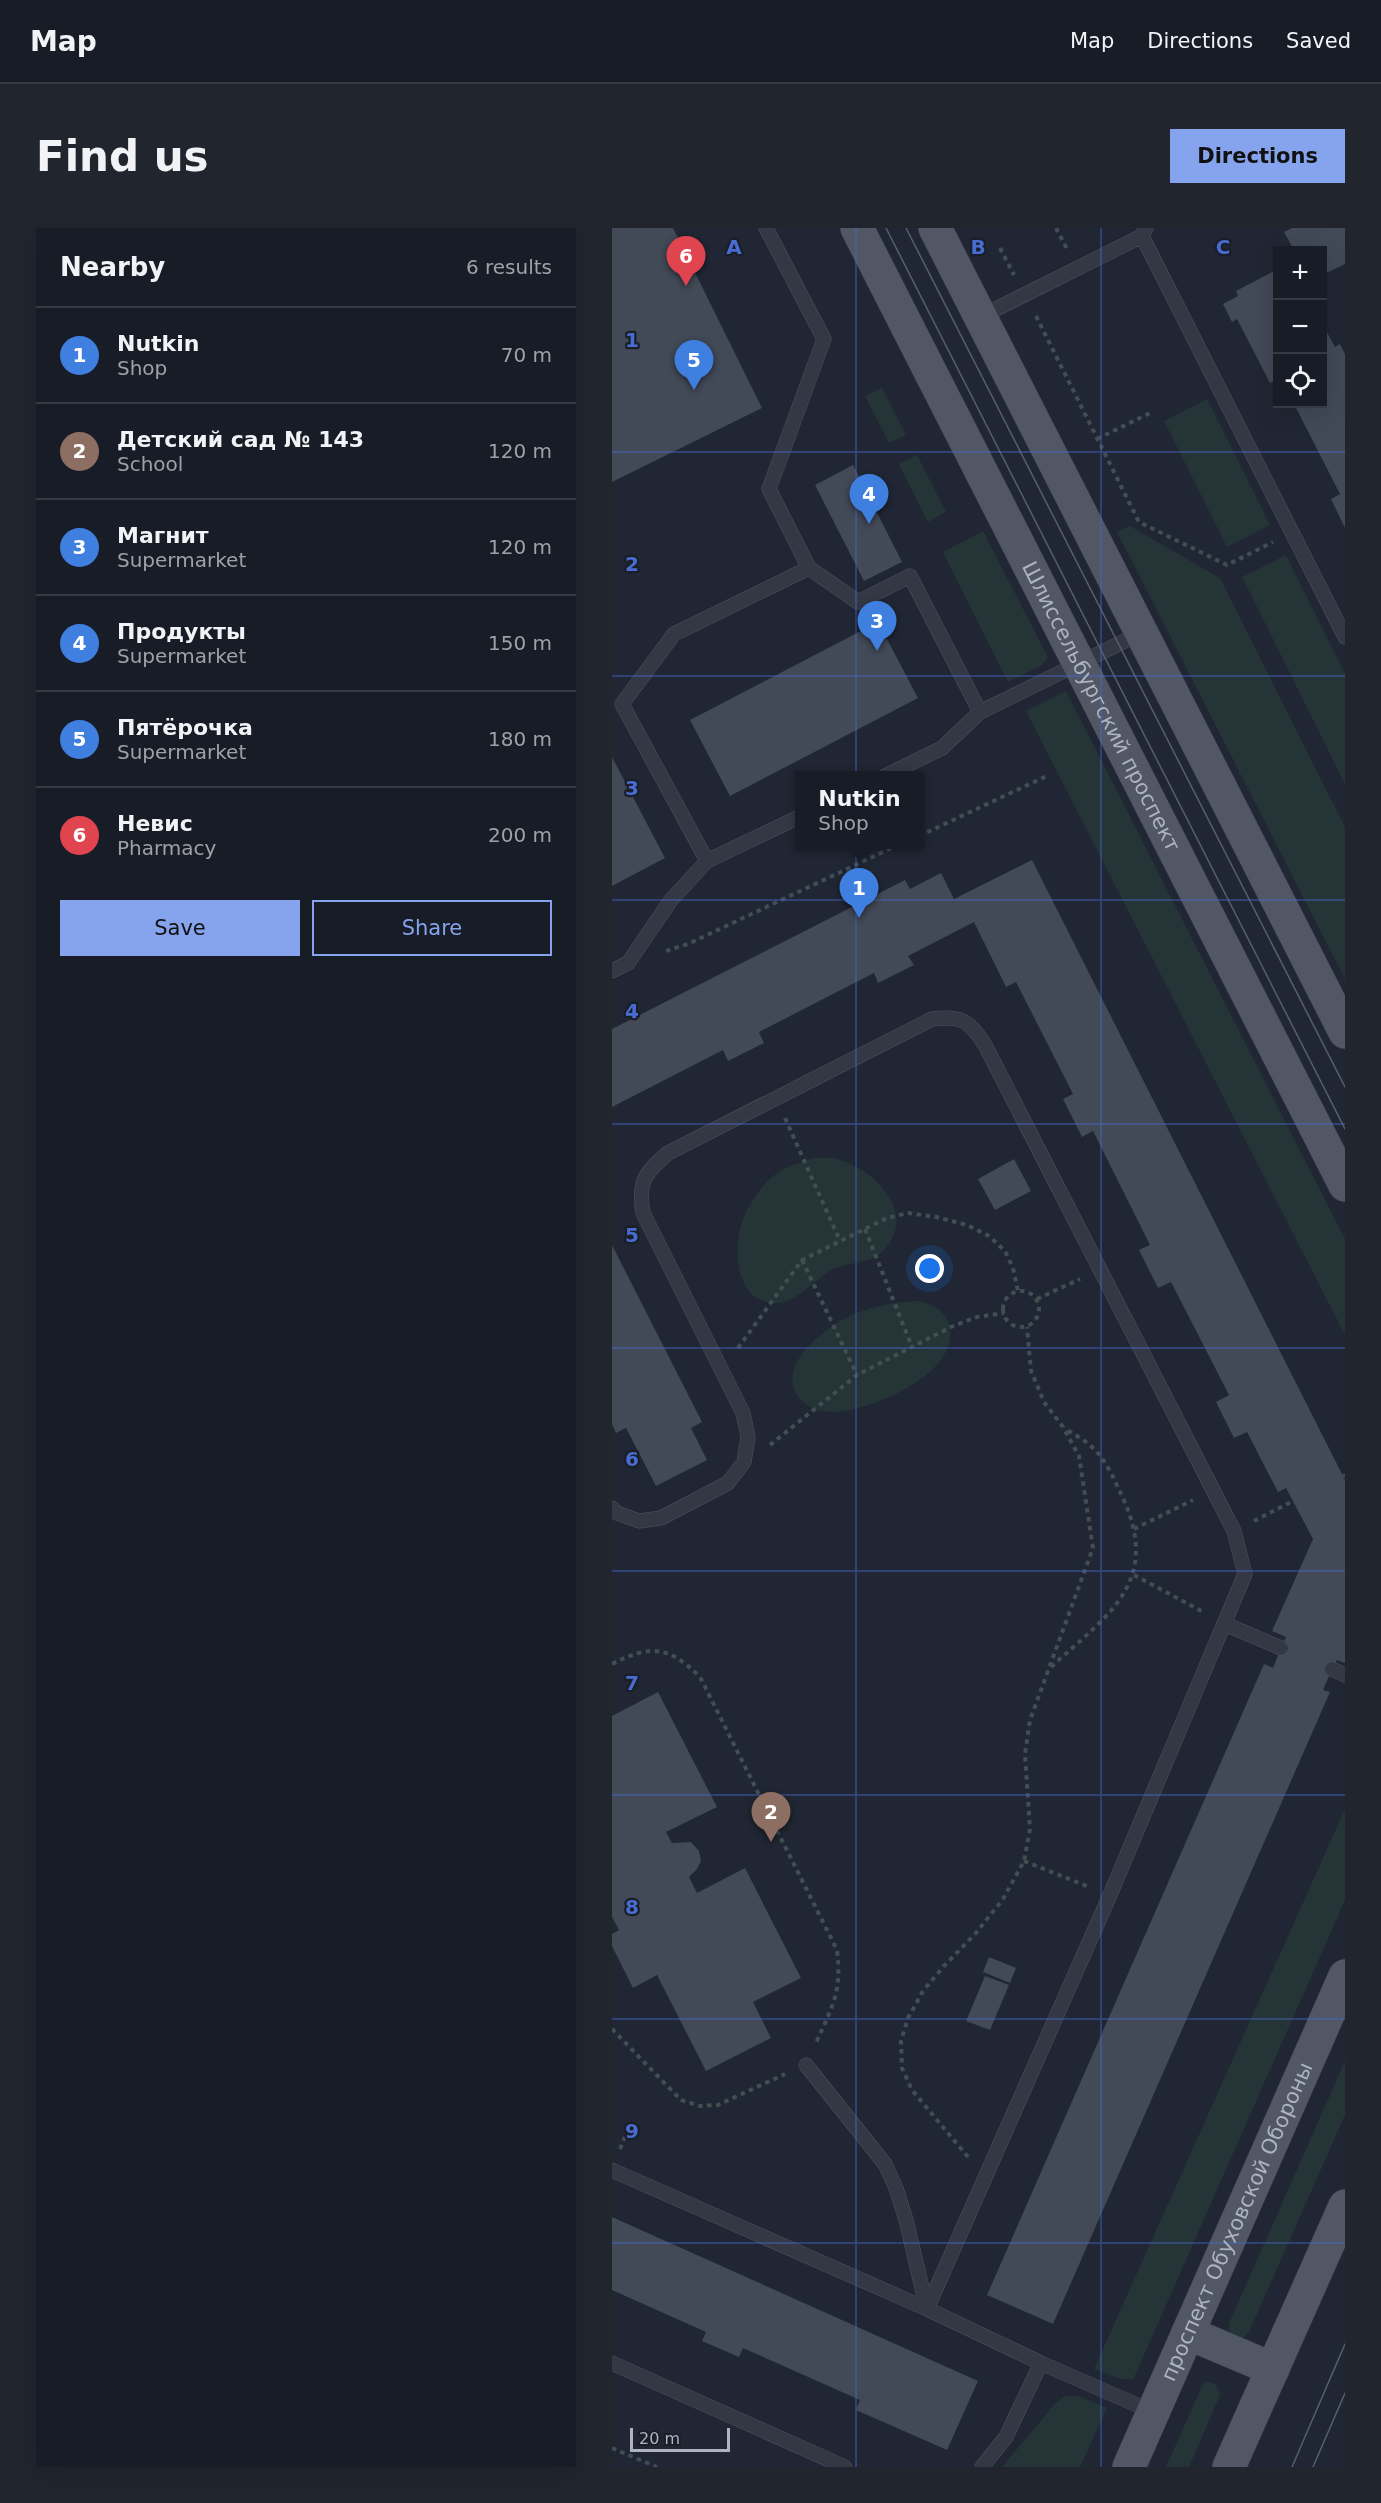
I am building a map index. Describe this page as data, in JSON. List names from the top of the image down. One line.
{"streets":{"main road":["Шлиссельбургский проспект","проспект Обуховской Обороны"]},"scale_bar":"20 m","page":{"header":"Map","nav":["Map","Directions","Saved"],"buttons":["Directions",["Save","Share"]],"title":"Find us","heading":["Nearby","6 results"],"pins":["6","5","4","3","1","2"],"map_buttons":["+","−"],"list":[{"mark":"1","name":"Nutkin","note":"Shop","value":"70 m"},{"mark":"2","name":"Детский сад № 143","note":"School","value":"120 m"},{"mark":"3","name":"Магнит","note":"Supermarket","value":"120 m"},{"mark":"4","name":"Продукты","note":"Supermarket","value":"150 m"},{"mark":"5","name":"Пятёрочка","note":"Supermarket","value":"180 m"},{"mark":"6","name":"Невис","note":"Pharmacy","value":"200 m"}],"popup":["Nutkin","Shop"],"scale":"20 m"},"grid":{"columns":["A","B","C"],"rows":["1","2","3","4","5","6","7","8","9"]}}
